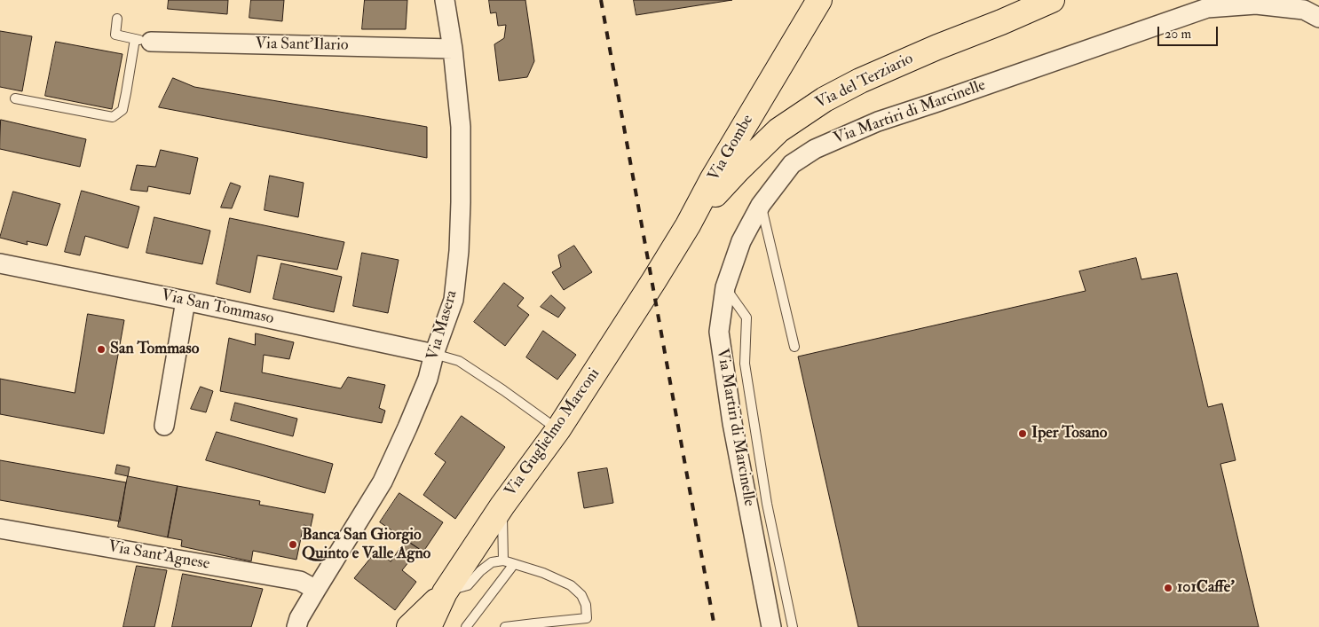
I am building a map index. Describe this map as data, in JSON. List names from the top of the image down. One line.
{"streets":{"main road":["Via del Terziario","Via Gombe","Via Guglielmo Marconi"],"street":["Via Sant'Ilario","Via Martiri di Marcinelle","Via San Tommaso","Via Masera","Via Sant'Agnese"]},"crossings":[["Via Sant'Ilario","Via Masera"],["Via del Terziario","Via Gombe"],["Via Gombe","Via Guglielmo Marconi"],["Via San Tommaso","Via Masera"],["Via Masera","Via Sant'Agnese"]],"places":["San Tommaso","Iper Tosano","Banca San Giorgio Quinto e Valle Agno","101Caffe'"],"scale_bar":"20 m"}
